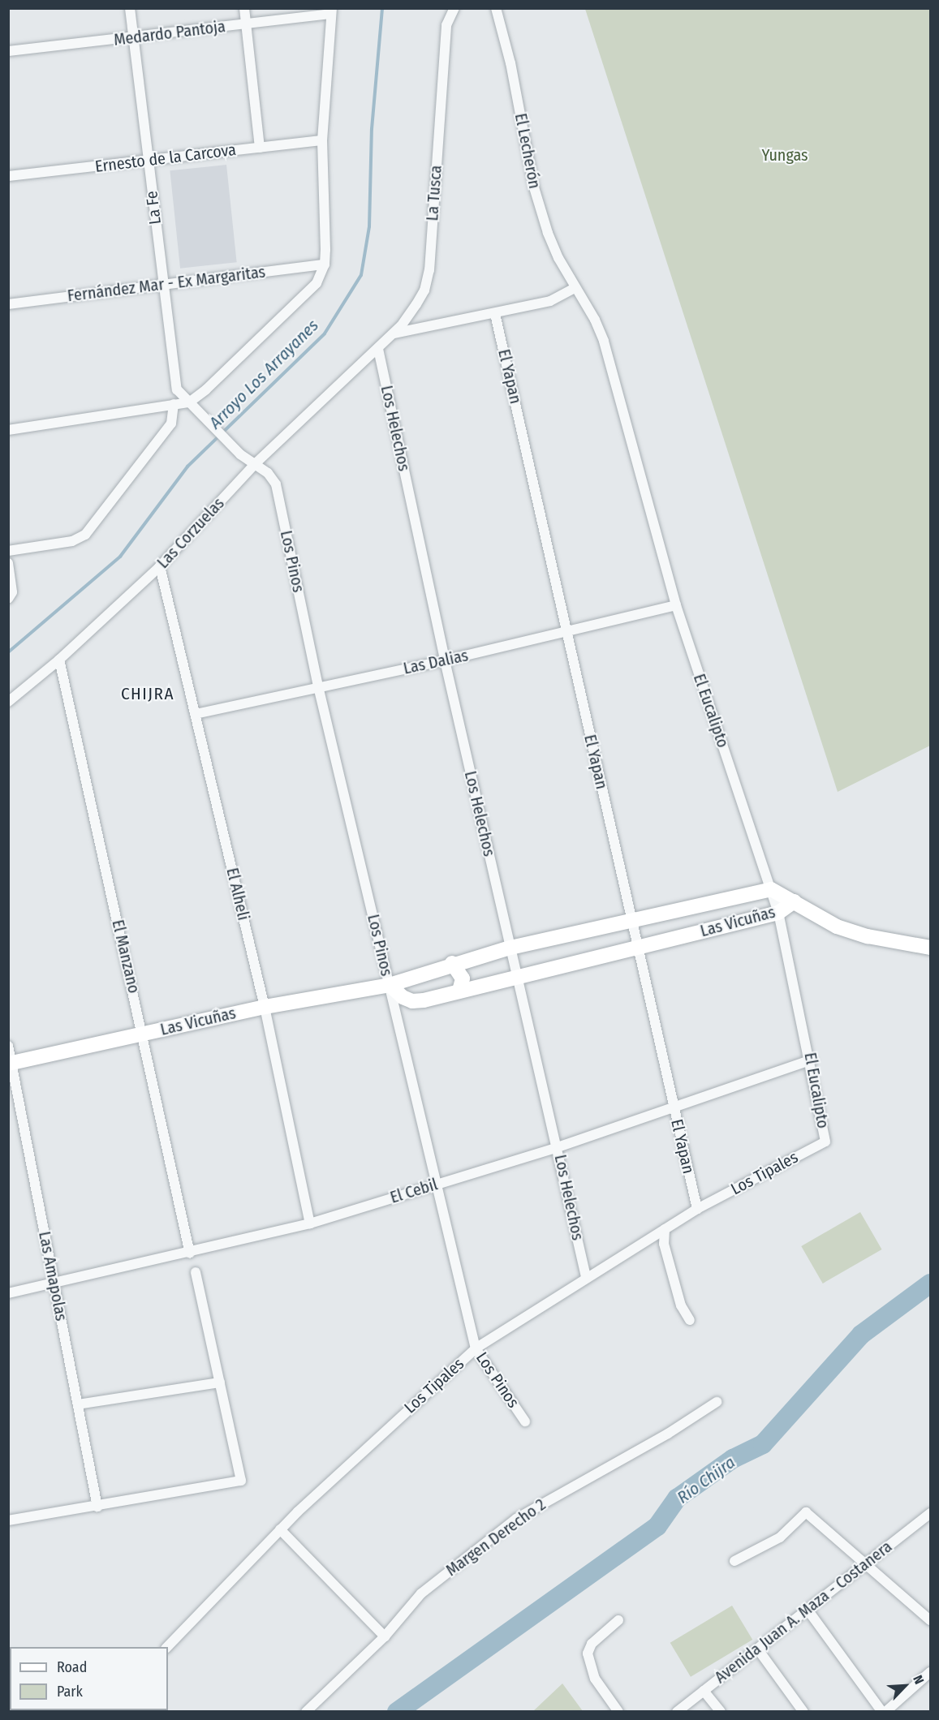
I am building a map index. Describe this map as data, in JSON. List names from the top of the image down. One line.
{"streets":{"street":["Medardo Pantoja","El Lecherón","Ernesto de la Carcova","La Tusca","La Fe","Fernández Mar - Ex Margaritas","El Yapan","Los Helechos","Las Corzuelas","Los Pinos","Las Dalias","El Eucalipto","El Alheli","Las Vicuñas","El Manzano","Los Tipales","El Cebil","Las Amapolas","Margen Derecho 2","Avenida Juan A. Maza - Costanera"]},"crossings":[["Medardo Pantoja","La Fe"],["El Lecherón","El Eucalipto"],["Ernesto de la Carcova","La Fe"],["La Tusca","Los Helechos"],["La Tusca","Las Corzuelas"],["La Fe","Fernández Mar - Ex Margaritas"],["La Fe","Los Pinos"],["El Yapan","Las Dalias"],["El Yapan","Las Vicuñas"],["El Yapan","Los Tipales"],["El Yapan","El Cebil"],["Los Helechos","Las Dalias"],["Los Helechos","Las Vicuñas"],["Los Helechos","Los Tipales"],["Los Helechos","El Cebil"],["Las Corzuelas","Los Pinos"],["Las Corzuelas","El Alheli"],["Las Corzuelas","El Manzano"],["Los Pinos","Las Dalias"],["Los Pinos","Las Vicuñas"],["Los Pinos","Los Tipales"],["Los Pinos","El Cebil"],["Las Dalias","El Eucalipto"],["Las Dalias","El Alheli"],["El Eucalipto","Las Vicuñas"],["El Eucalipto","Los Tipales"],["El Eucalipto","El Cebil"],["El Alheli","Las Vicuñas"],["El Alheli","El Cebil"],["Las Vicuñas","El Manzano"],["Las Vicuñas","Las Amapolas"],["El Manzano","El Cebil"],["El Cebil","Las Amapolas"]],"districts":["CHIJRA"],"water":["Arroyo Los Arrayanes","Río Chijra"],"parks":["Yungas"],"legend":["Road","Park"],"north":"top right"}
